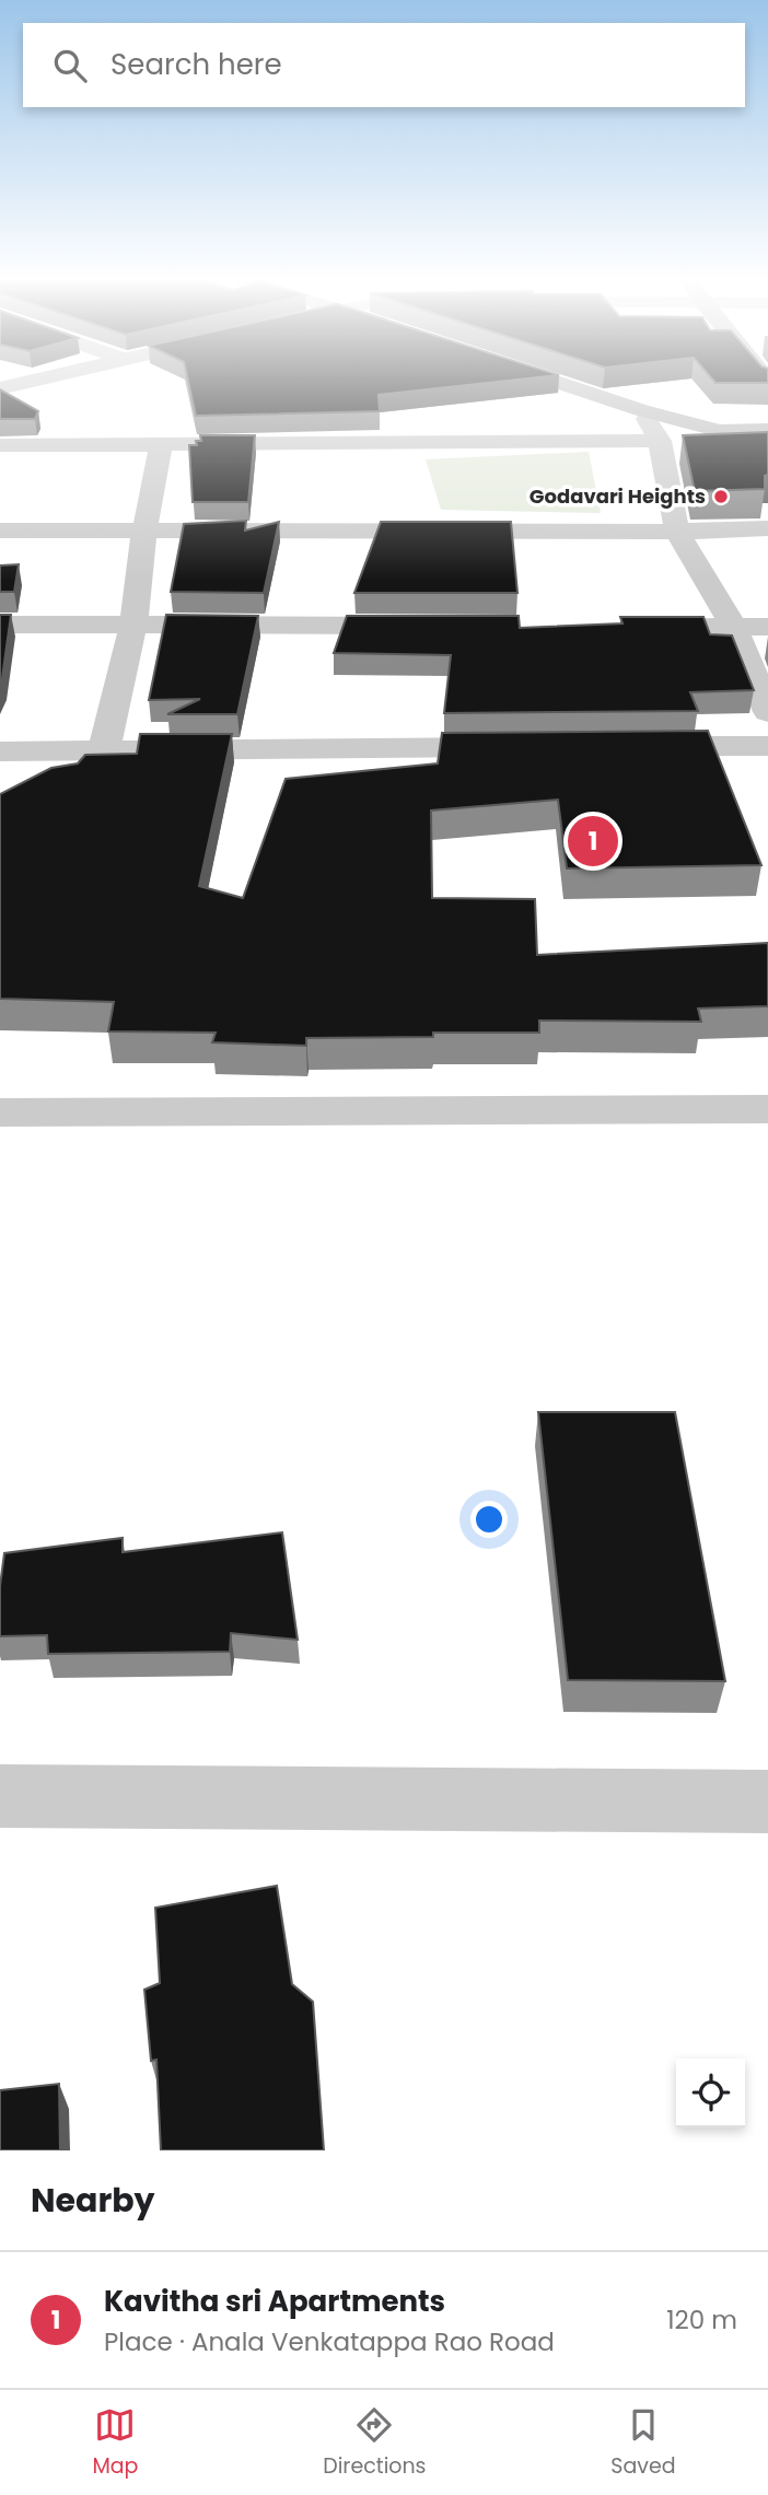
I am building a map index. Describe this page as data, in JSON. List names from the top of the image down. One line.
{"places":["Godavari Heights"],"page":{"search":"Search here","pins":"1","heading":"Nearby","list":[{"mark":"1","name":"Kavitha sri Apartments","note":"Place · Anala Venkatappa Rao Road","value":"120 m"}],"nav":["Map","Directions","Saved"]}}
